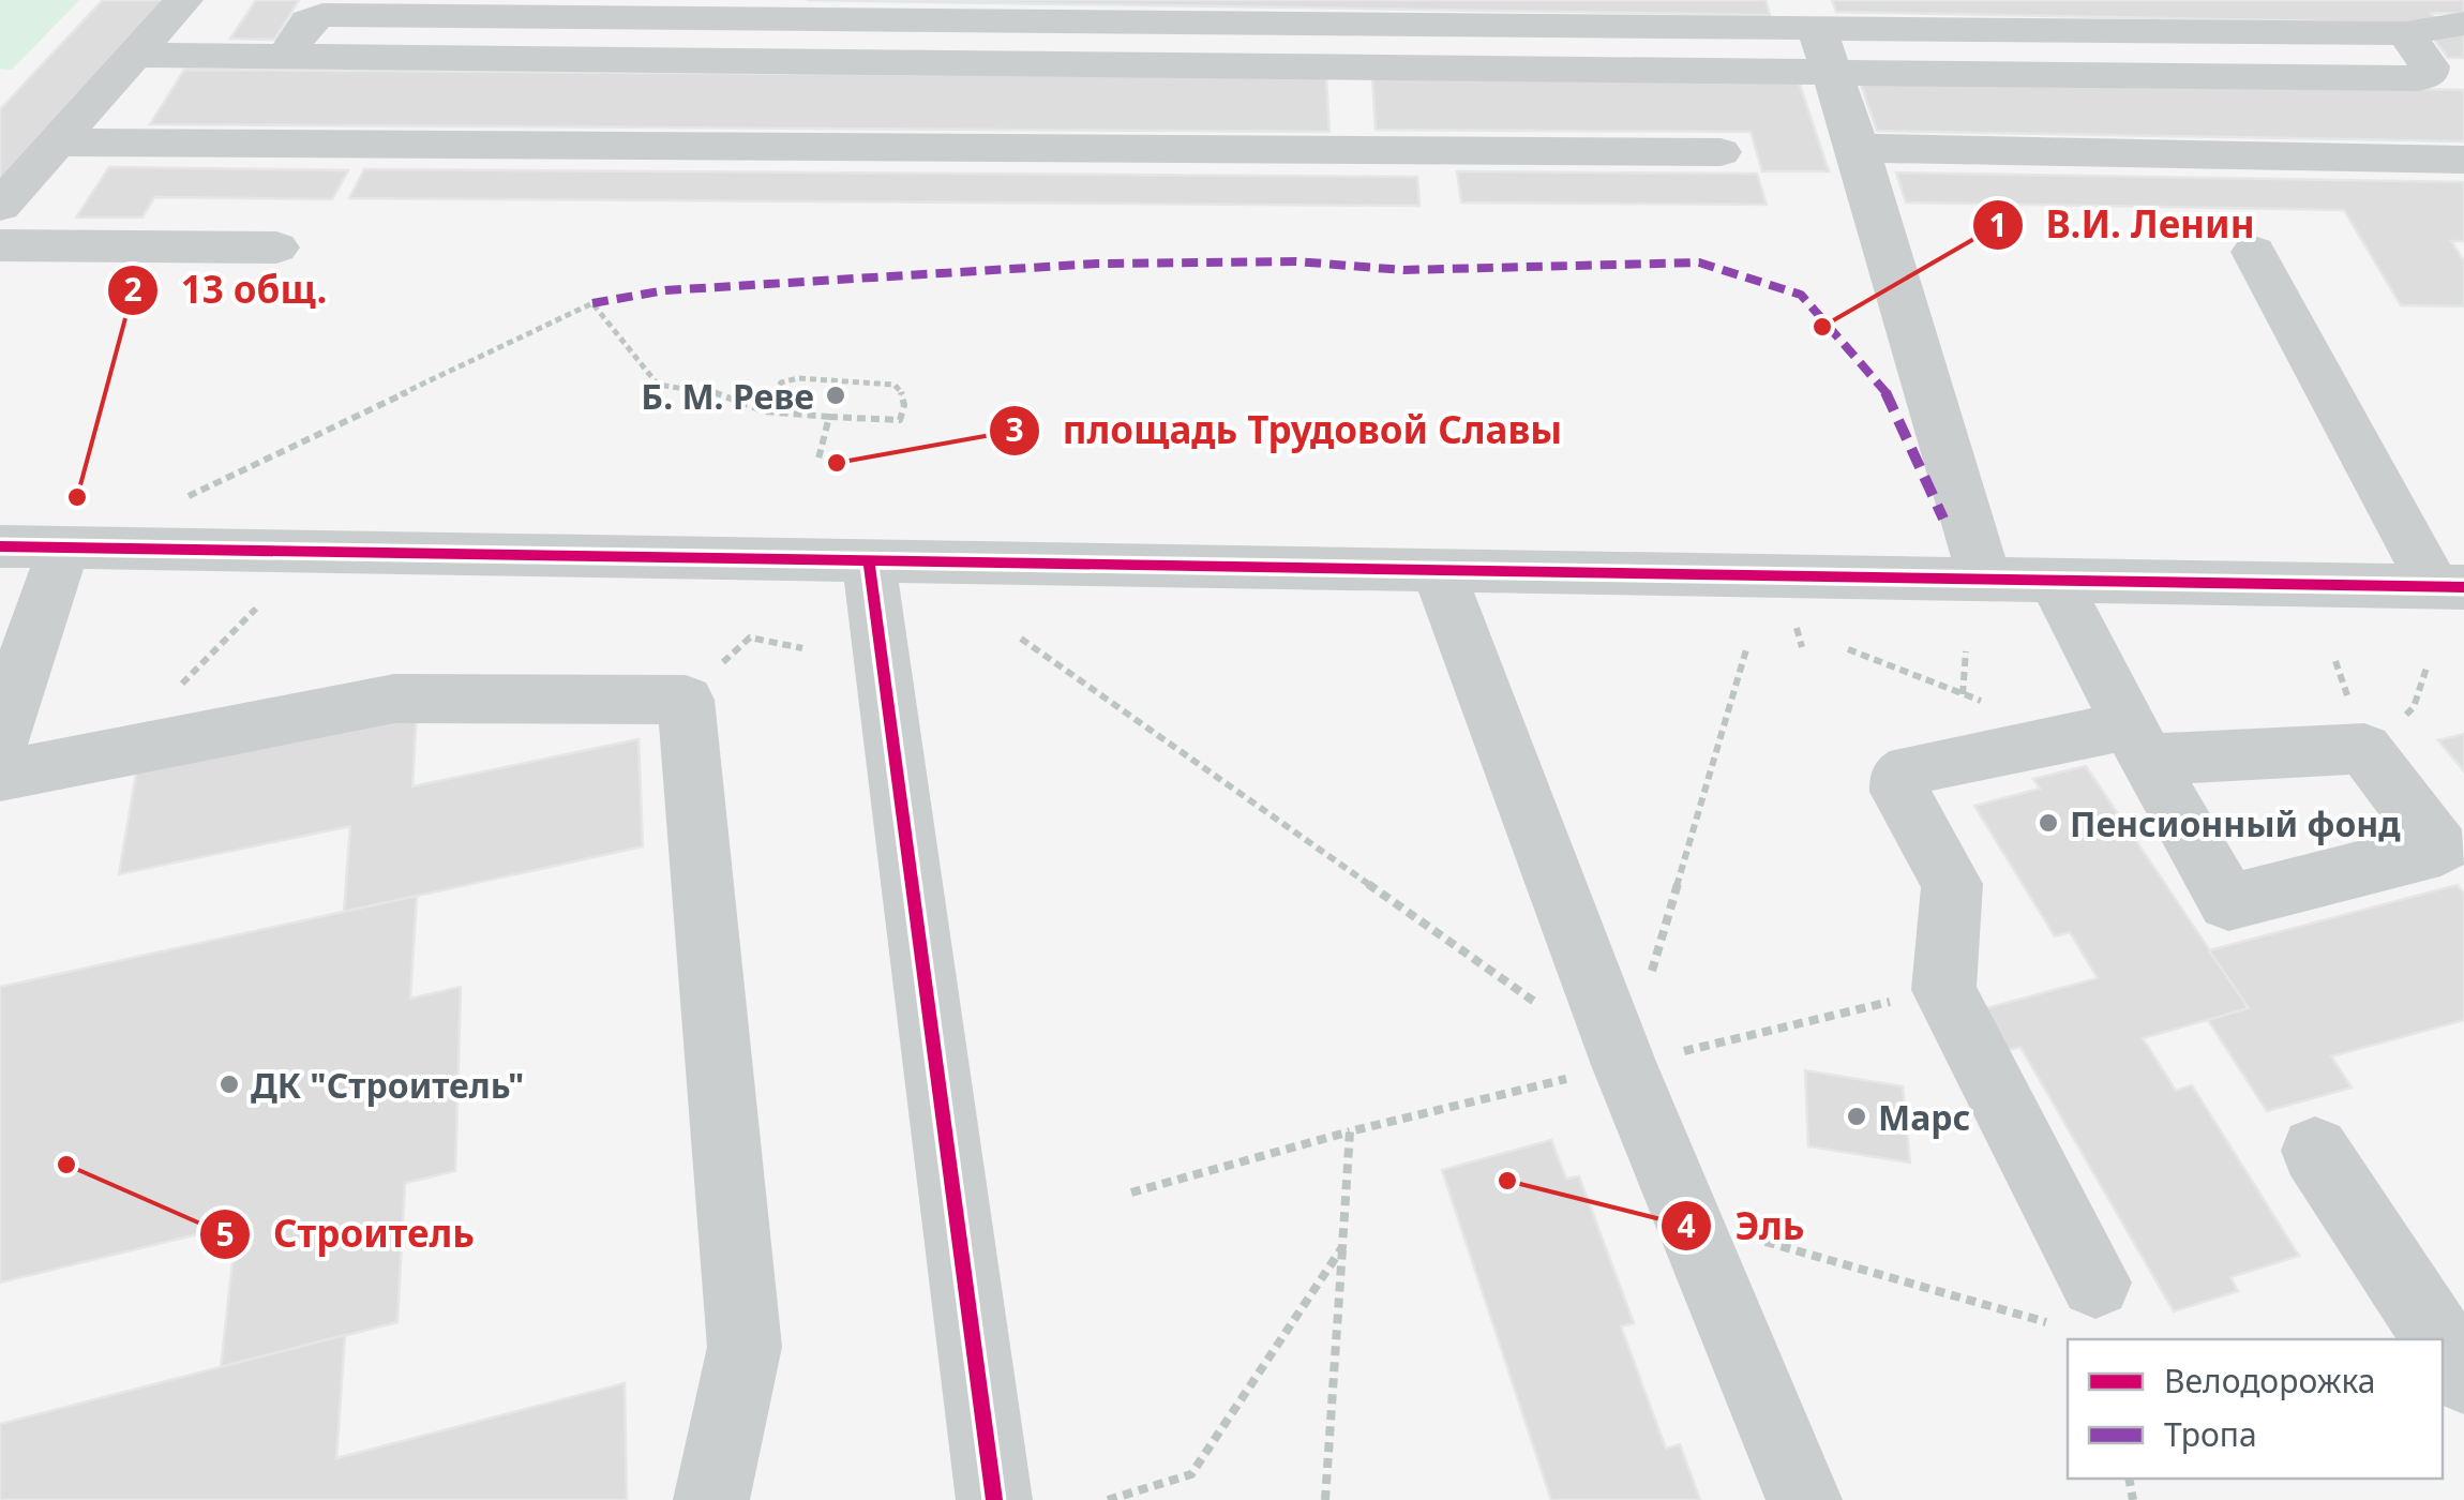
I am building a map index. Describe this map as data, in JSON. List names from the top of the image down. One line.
{"places":["В.И. Ленин","Б. М. Реве","площадь Трудовой Славы","13 общ.","Пенсионный фонд","ДК \"Строитель\"","Марс","Строитель","Эль"],"legend":["Велодорожка","Тропа"]}
